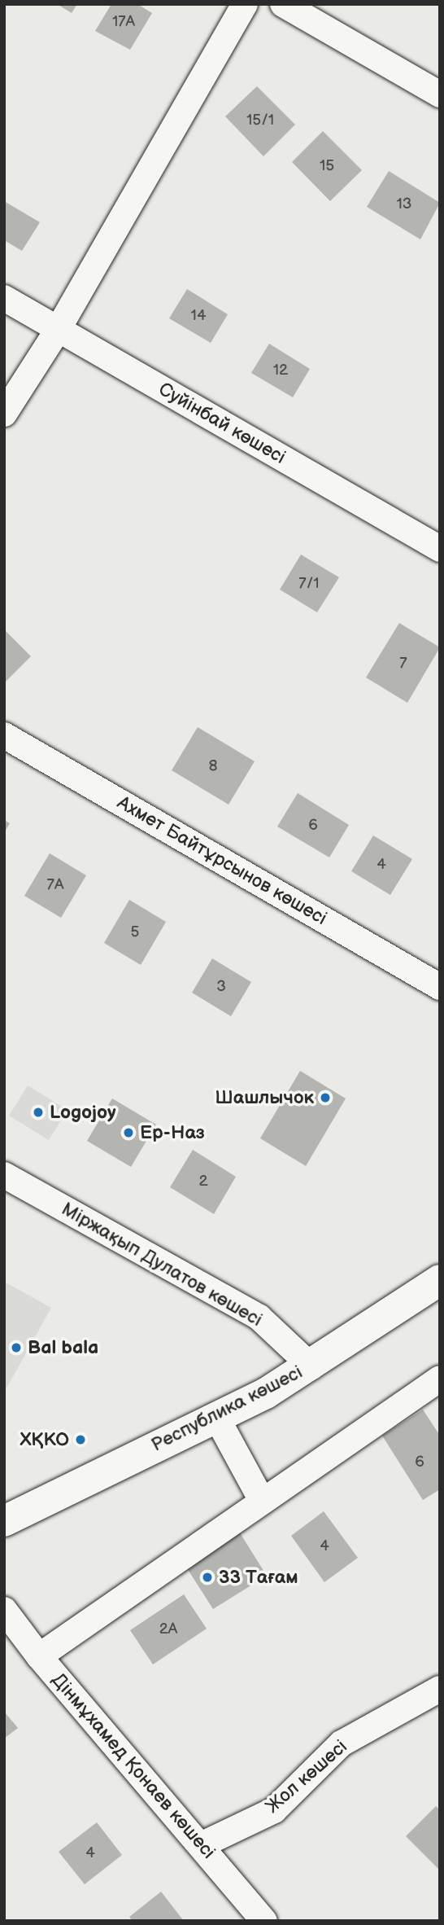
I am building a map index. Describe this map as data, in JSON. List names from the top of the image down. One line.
{"streets":{"main road":["Республика көшесі"],"street":["Суйінбай көшесі","Ахмет Байтұрсынов көшесі","Міржақып Дулатов көшесі","Дінмұхамед Қонаев көшесі","Жол көшесі"]},"crossings":[["Міржақып Дулатов көшесі","Республика көшесі"],["Дінмұхамед Қонаев көшесі","Жол көшесі"]],"places":["Шашлычок","Logojoy","Ер-Наз","Bal bala","ХҚКО","33 Тағам"],"house_numbers":["17А","15/1","15","13","14","12","7/1","7","8","6","4","7А","5","3","2","6","4","2А","4"]}
